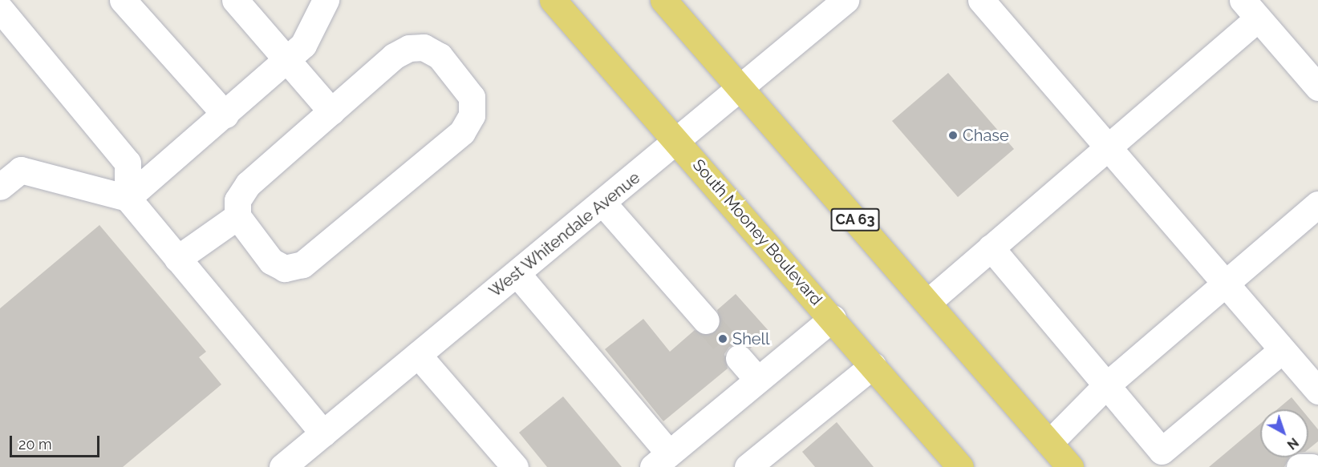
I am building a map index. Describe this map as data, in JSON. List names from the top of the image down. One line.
{"streets":{"main road":["CA 63","South Mooney Boulevard"],"street":["West Whitendale Avenue"]},"crossings":[["CA 63","West Whitendale Avenue"],["South Mooney Boulevard","West Whitendale Avenue"]],"places":["Chase","Shell"],"scale_bar":"20 m","north":"bottom right"}
